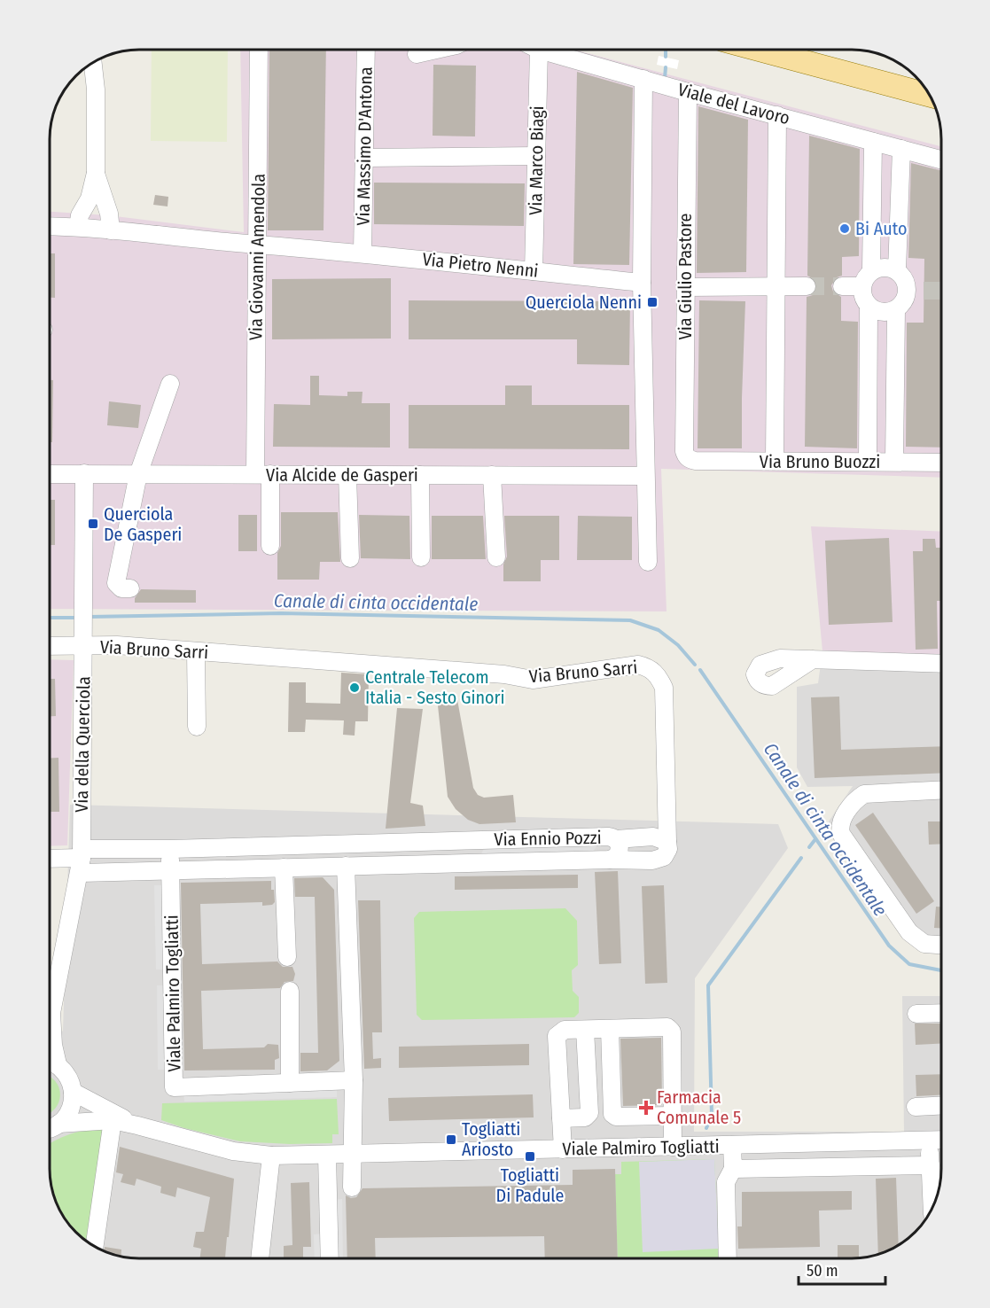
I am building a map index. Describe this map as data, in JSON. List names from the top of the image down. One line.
{"streets":{"street":["Viale del Lavoro","Via Massimo D'Antona","Via Marco Biagi","Via Giovanni Amendola","Via Pietro Nenni","Via Giulio Pastore","Via Bruno Buozzi","Via Alcide de Gasperi","Via Bruno Sarri","Via della Querciola","Via Ennio Pozzi","Viale Palmiro Togliatti"]},"crossings":[["Viale del Lavoro","Via Marco Biagi"],["Viale del Lavoro","Via Giulio Pastore"],["Via Massimo D'Antona","Via Pietro Nenni"],["Via Marco Biagi","Via Pietro Nenni"],["Via Giovanni Amendola","Via Pietro Nenni"],["Via Giovanni Amendola","Via Alcide de Gasperi"],["Via Giulio Pastore","Via Bruno Buozzi"],["Via Alcide de Gasperi","Via della Querciola"],["Via Bruno Sarri","Via della Querciola"],["Via della Querciola","Via Ennio Pozzi"],["Via della Querciola","Viale Palmiro Togliatti"],["Via Ennio Pozzi","Viale Palmiro Togliatti"]],"water":["Canale di cinta occidentale"],"places":{"other":["Bi Auto","Centrale Telecom Italia - Sesto Ginori"],"transit":["Querciola Nenni","Querciola De Gasperi","Togliatti Ariosto","Togliatti Di Padule"],"health":["Farmacia Comunale 5"]},"scale_bar":"50 m"}
